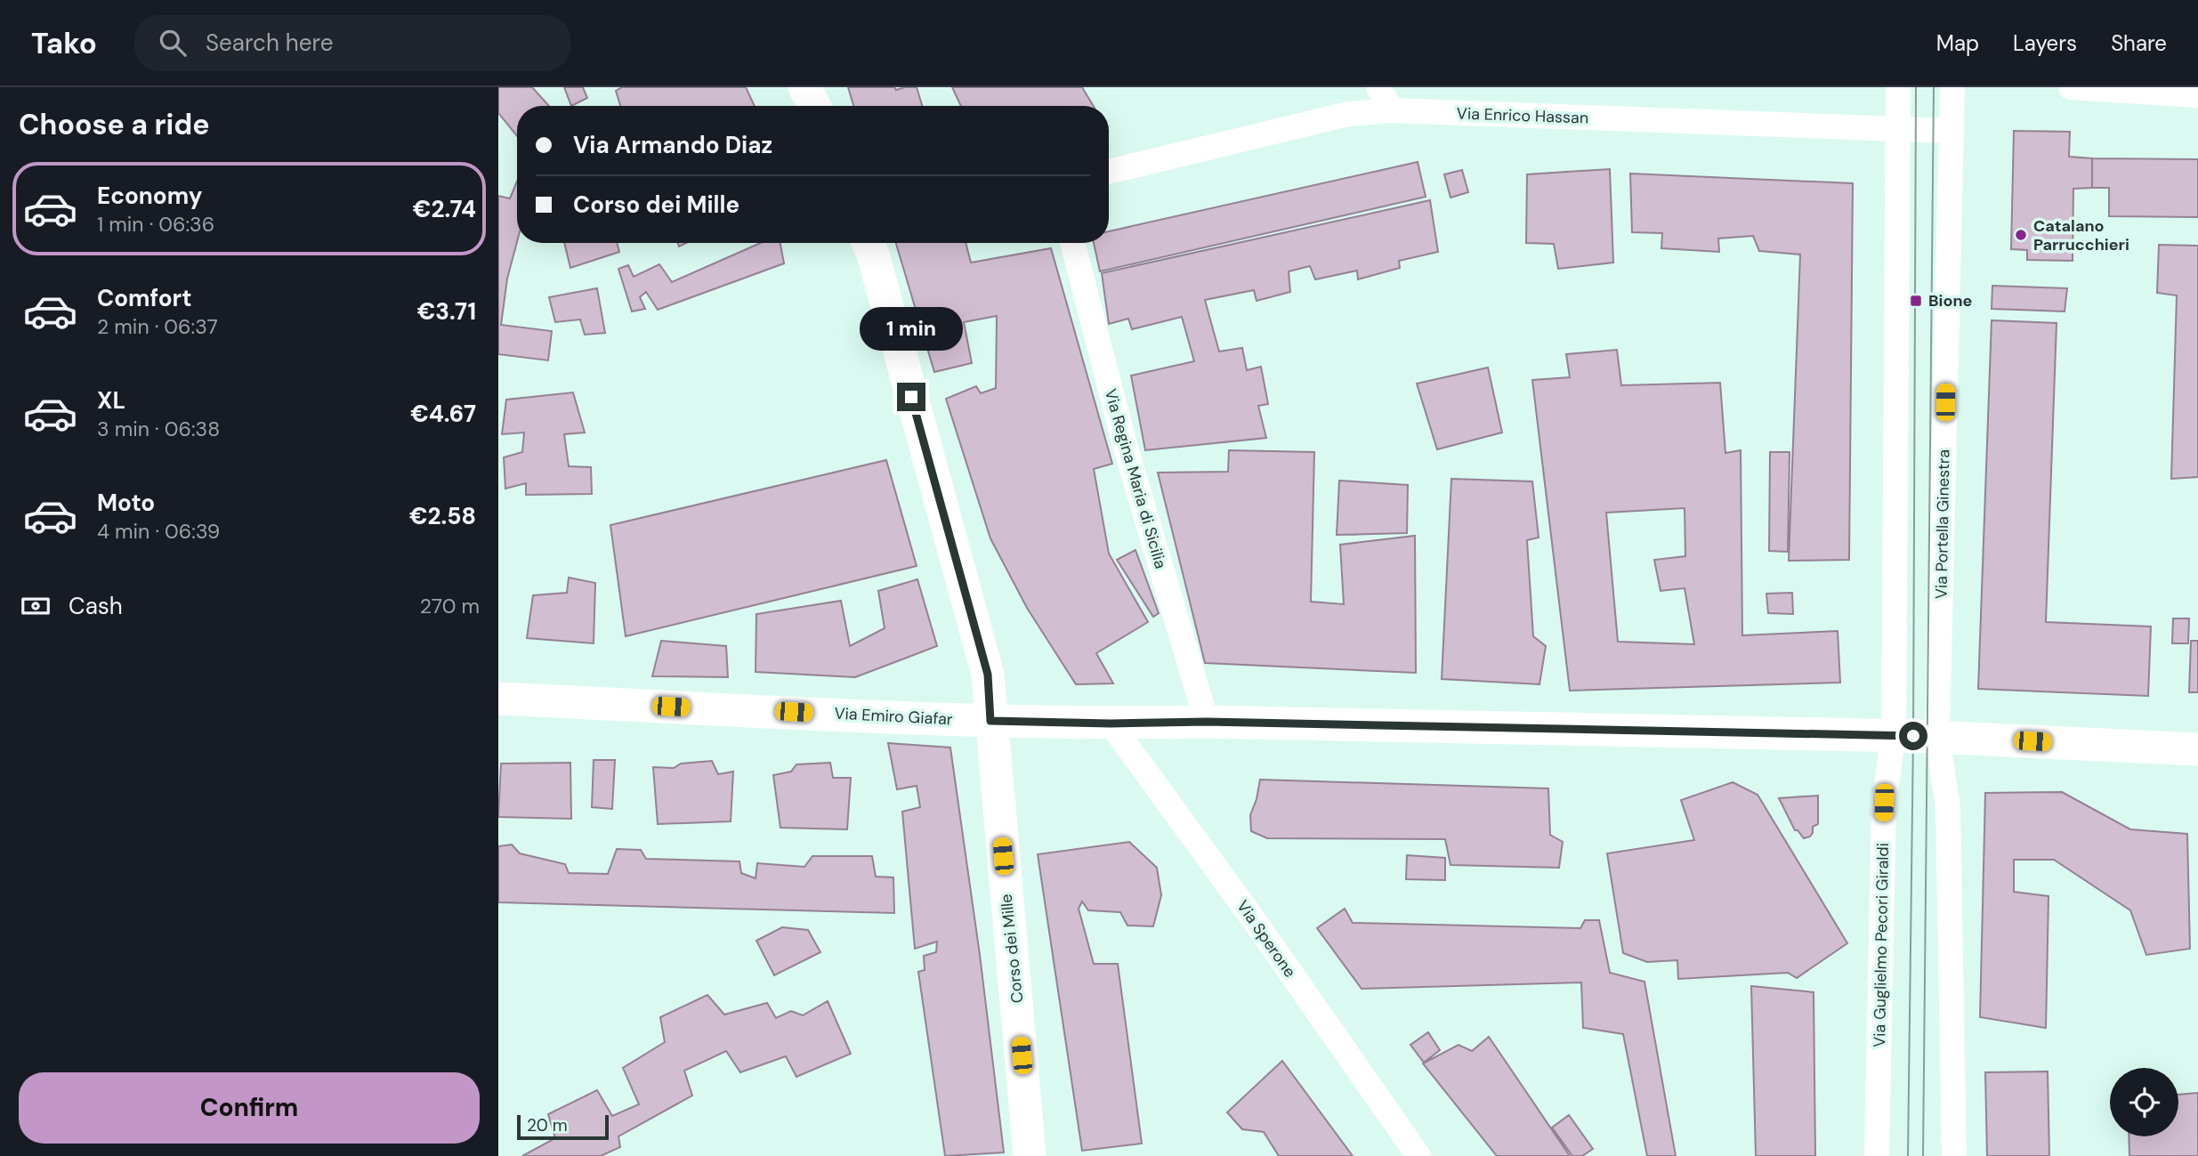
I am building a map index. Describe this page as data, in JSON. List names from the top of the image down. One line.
{"streets":{"street":["Via Enrico Hassan","Via Regina Maria di Sicilia","Via Portella Ginestra","Via Emiro Giafar","Via Sperone","Via Guglielmo Pecori Giraldi","Corso dei Mille"]},"crossings":[["Via Enrico Hassan","Via Portella Ginestra"],["Via Regina Maria di Sicilia","Via Emiro Giafar"],["Via Portella Ginestra","Via Emiro Giafar"],["Via Emiro Giafar","Via Sperone"],["Via Emiro Giafar","Via Guglielmo Pecori Giraldi"],["Via Emiro Giafar","Corso dei Mille"]],"places":{"other":["Catalano Parrucchieri"],"transit":["Bione"]},"scale_bar":"20 m","page":{"header":"Tako","search":"Search here","nav":["Map","Layers","Share"],"heading":"Choose a ride","banner":["Via Armando Diaz","Corso dei Mille"],"list":[{"name":"Economy","note":"1 min · 06:36","value":"€2.74"},{"name":"Comfort","note":"2 min · 06:37","value":"€3.71"},{"name":"XL","note":"3 min · 06:38","value":"€4.67"},{"name":"Moto","note":"4 min · 06:39","value":"€2.58"}],"bubble":"1 min","pay":["Cash","270 m"],"buttons":"Confirm","scale":"20 m"}}
